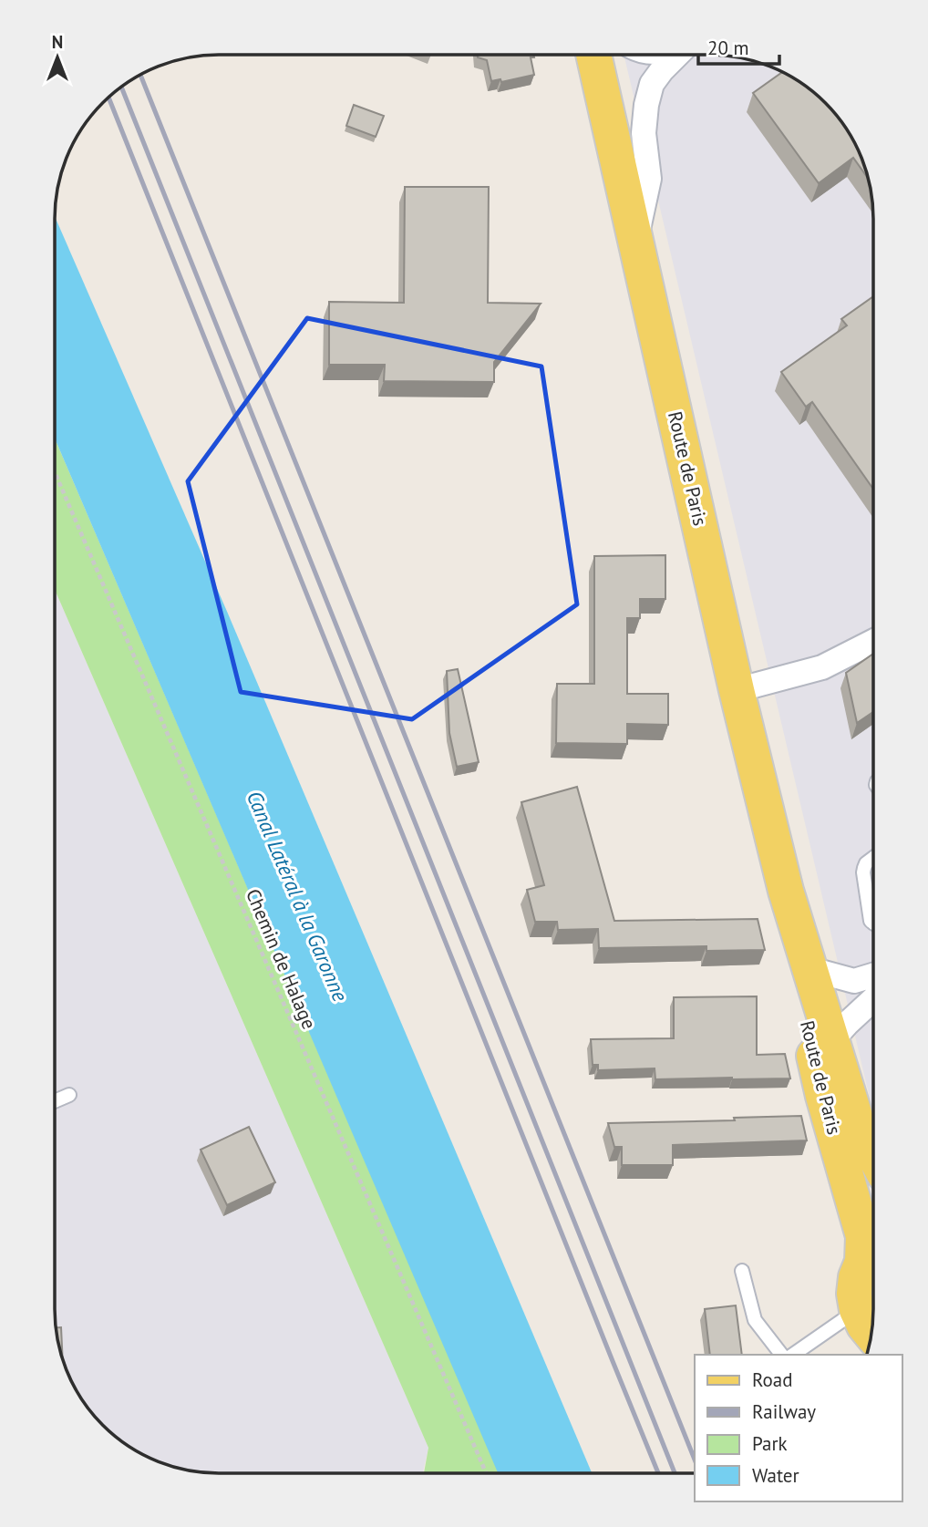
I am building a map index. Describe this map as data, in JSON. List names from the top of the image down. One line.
{"streets":{"main road":["Route de Paris"],"path":["Chemin de Halage"]},"water":["Canal Latéral à la Garonne"],"legend":["Road","Railway","Park","Water"],"scale_bar":"20 m","north":"top"}
